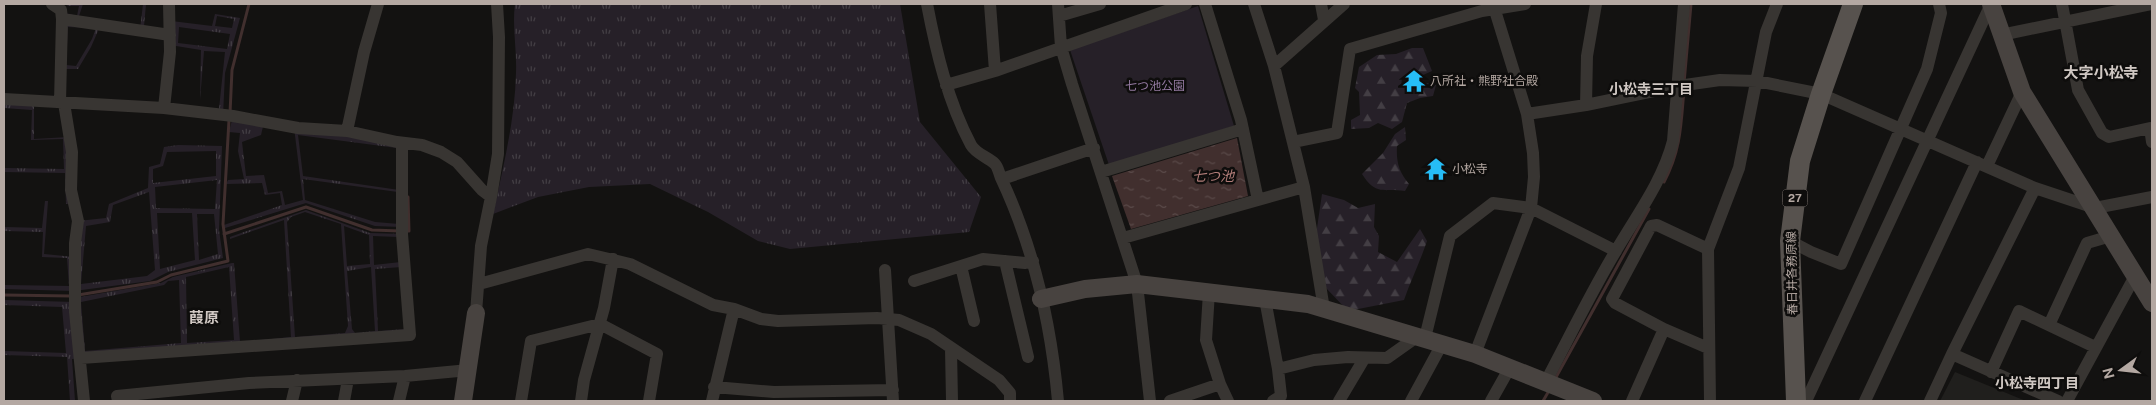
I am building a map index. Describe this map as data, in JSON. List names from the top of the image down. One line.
{"streets":{"main road":["27","春日井各務原線"]},"districts":["大字小松寺","小松寺三丁目","葭原","小松寺四丁目"],"water":["七つ池"],"parks":["七つ池公園"],"places":{"temple":["八所社・熊野社合殿","小松寺"]},"north":"left"}
